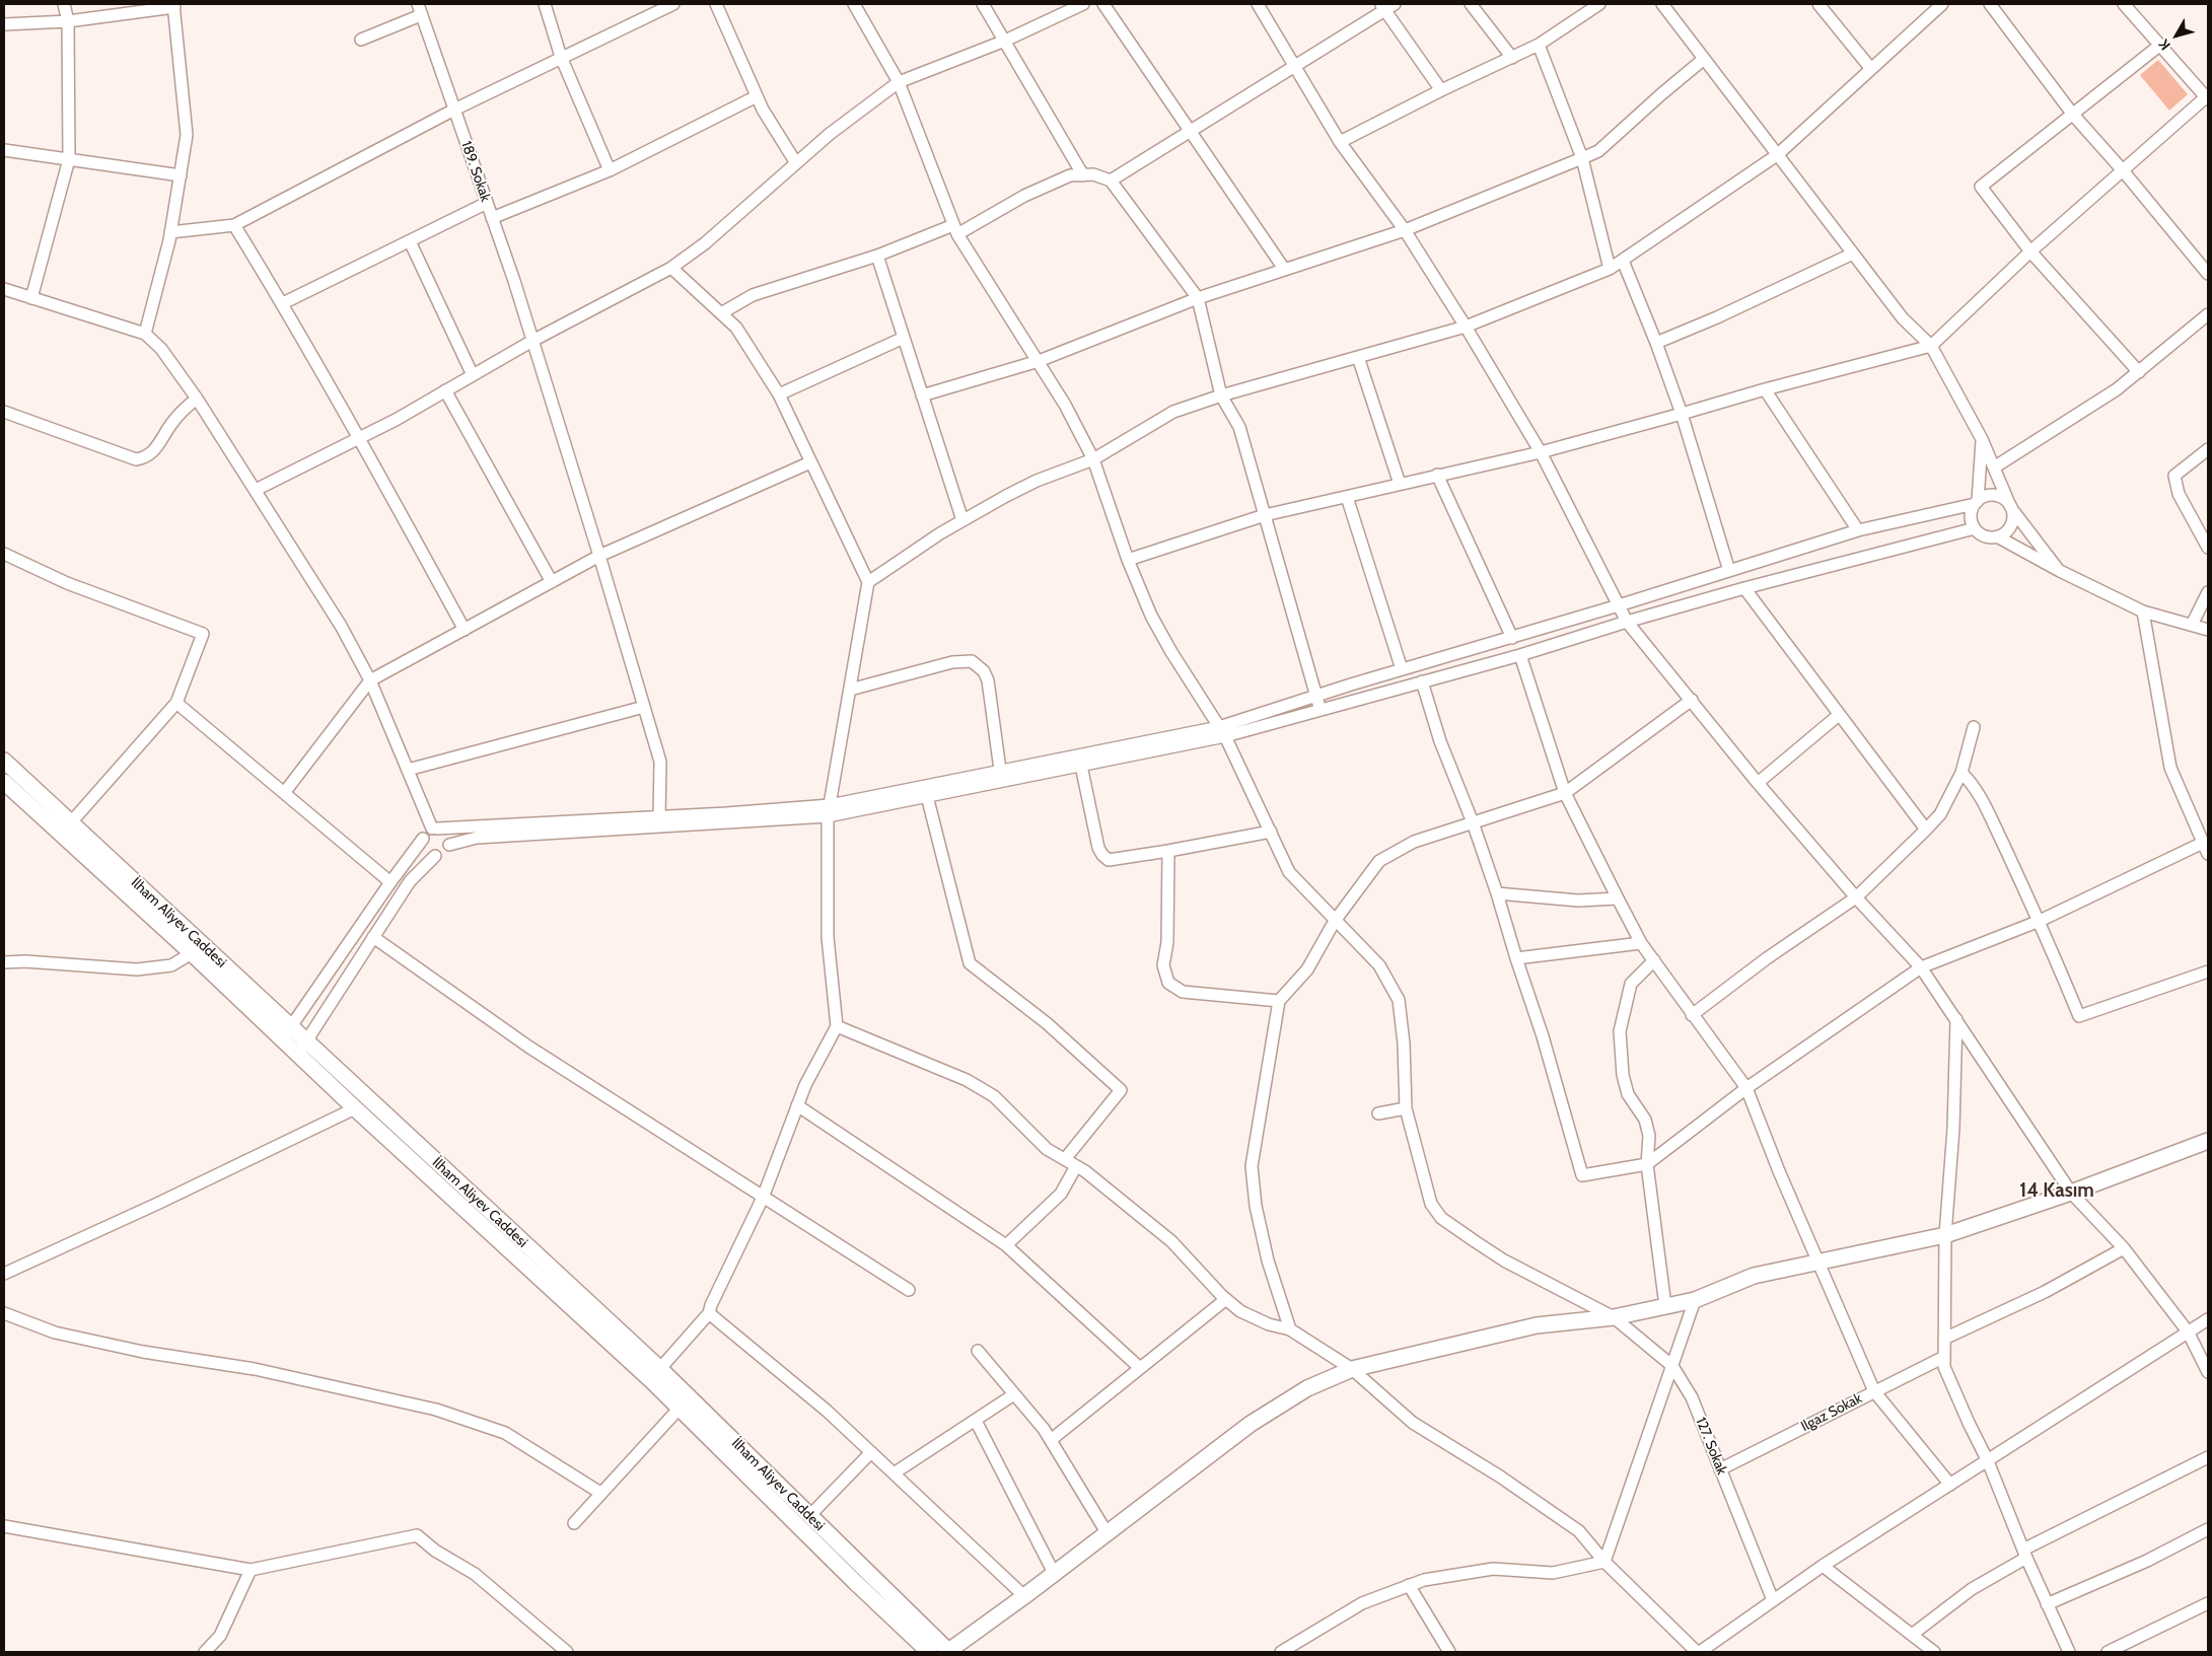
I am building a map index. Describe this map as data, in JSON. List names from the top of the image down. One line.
{"streets":{"main road":["İlham Aliyev Caddesi"],"street":["189. Sokak","Ilgaz Sokak","127. Sokak"]},"crossings":[["Ilgaz Sokak","127. Sokak"]],"districts":["14 Kasım"],"north":"bottom left"}
